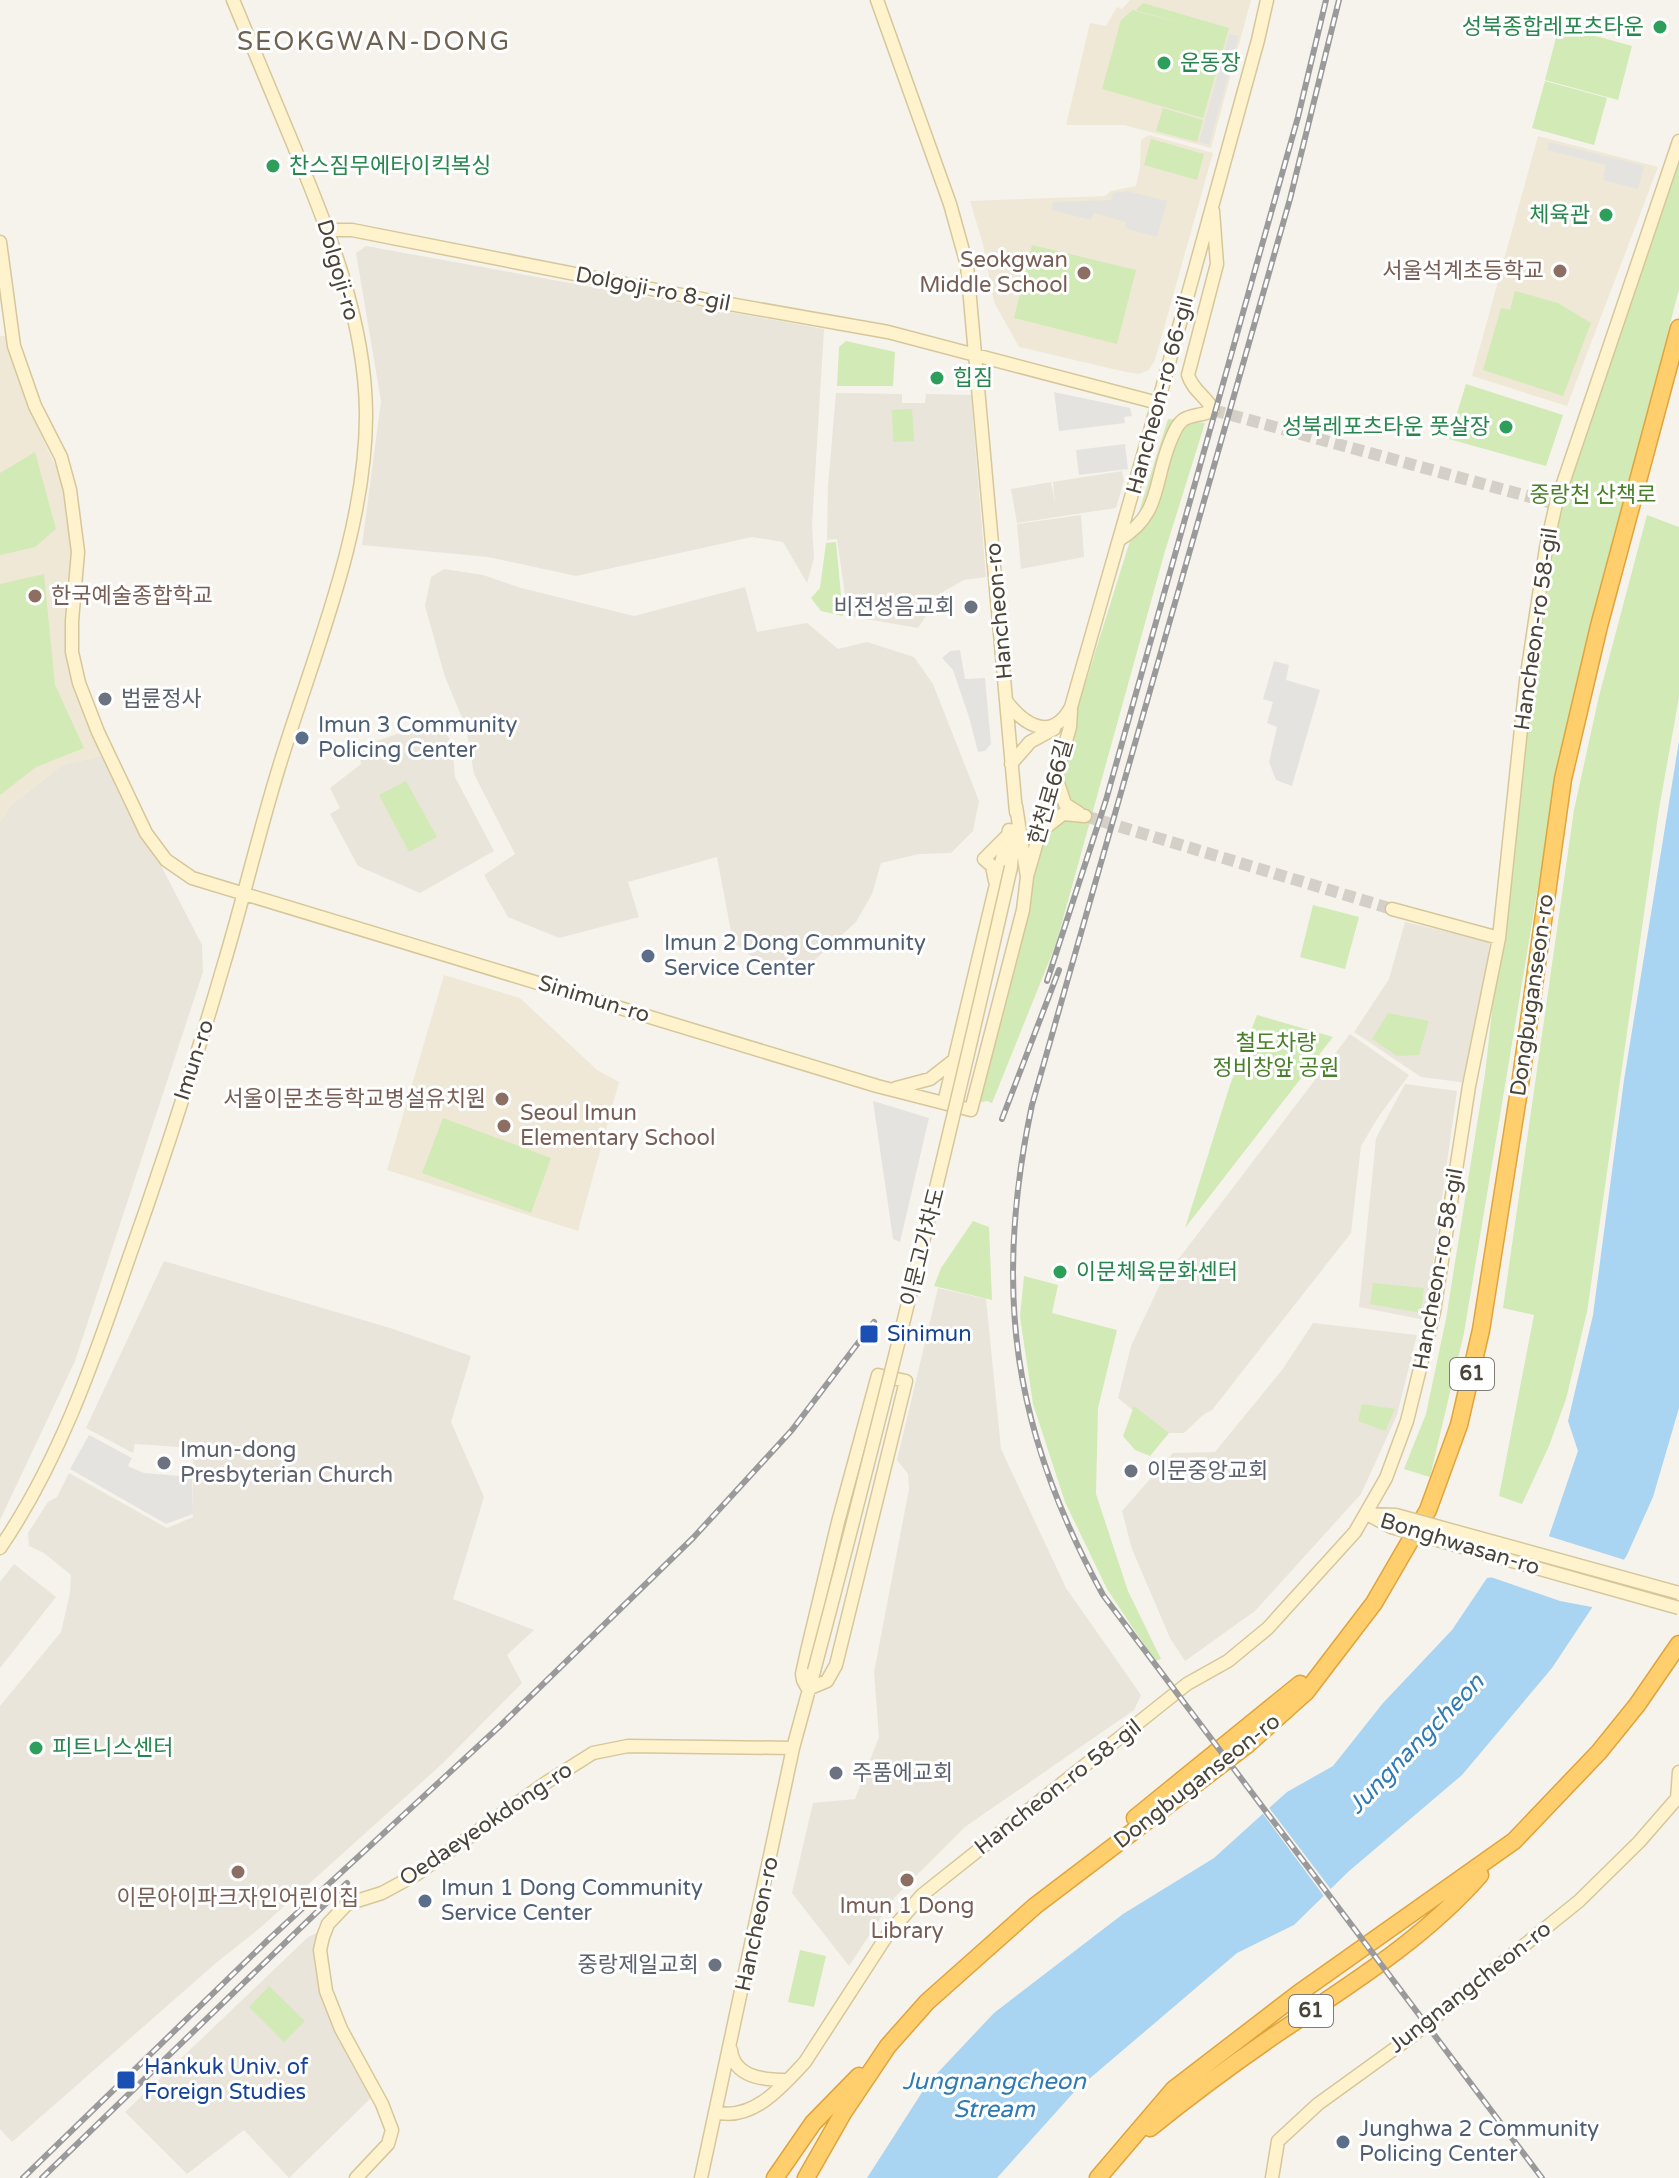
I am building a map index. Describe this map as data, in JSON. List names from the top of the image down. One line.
{"streets":{"highway":["Dongbuganseon-ro","61"],"main road":["Dolgoji-ro","Dolgoji-ro 8-gil","Hancheon-ro 66-gil","Hancheon-ro","Hancheon-ro 58-gil","한천로66길","Sinimun-ro","Imun-ro","이문고가차도","Bonghwasan-ro","Oedaeyeokdong-ro","Jungnangcheon-ro"]},"crossings":[["Dolgoji-ro","Dolgoji-ro 8-gil"],["Dolgoji-ro","Imun-ro"],["Dolgoji-ro 8-gil","Hancheon-ro"],["Hancheon-ro 66-gil","한천로66길"],["Hancheon-ro","Hancheon-ro 58-gil"],["Hancheon-ro","한천로66길"],["Hancheon-ro","이문고가차도"],["Hancheon-ro","Oedaeyeokdong-ro"],["Hancheon-ro 58-gil","Bonghwasan-ro"],["Sinimun-ro","Imun-ro"]],"districts":["SEOKGWAN-DONG"],"water":["Jungnangcheon","Jungnangcheon Stream"],"parks":["중랑천 산책로","철도차량 정비창앞 공원"],"places":{"other":["성북종합레포츠타운","운동장","찬스짐무에타이킥복싱","체육관","서울석계초등학교","Seokgwan Middle School","힙짐","성북레포츠타운 풋살장","한국예술종합학교","비전성음교회","법륜정사","Imun 3 Community Policing Center","Imun 2 Dong Community Service Center","서울이문초등학교병설유치원","Seoul Imun Elementary School","이문체육문화센터","Imun-dong Presbyterian Church","이문중앙교회","피트니스센터","주품에교회","이문아이파크자인어린이집","Imun 1 Dong Library","Imun 1 Dong Community Service Center","중랑제일교회","Junghwa 2 Community Policing Center"],"transit":["Sinimun","Hankuk Univ. of Foreign Studies"]}}
